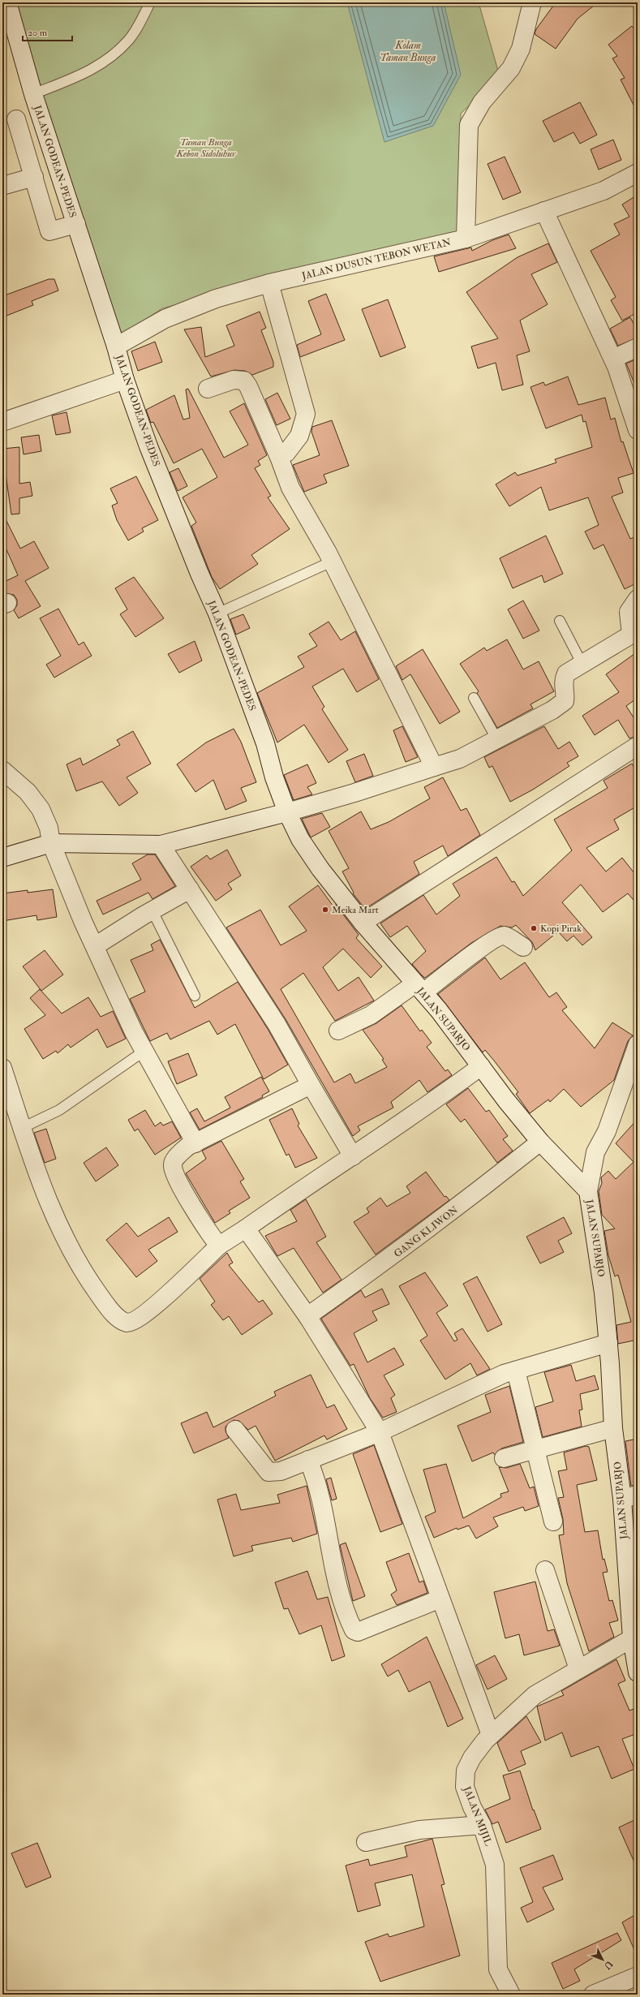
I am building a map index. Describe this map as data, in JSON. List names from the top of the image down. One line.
{"streets":{"street":["JALAN GODEAN-PEDES","JALAN DUSUN TEBON WETAN","JALAN SUPARJO","GANG KLIWON","JALAN MIJIL"]},"crossings":[["JALAN GODEAN-PEDES","JALAN DUSUN TEBON WETAN"],["JALAN GODEAN-PEDES","JALAN SUPARJO"],["JALAN SUPARJO","GANG KLIWON"],["JALAN SUPARJO","JALAN MIJIL"]],"water":["Kolam Taman Bunga"],"parks":["Taman Bunga Kebon Sidoluhur"],"places":["Meika Mart","Kopi Pirak"],"scale_bar":"20 m","north":"bottom right"}
